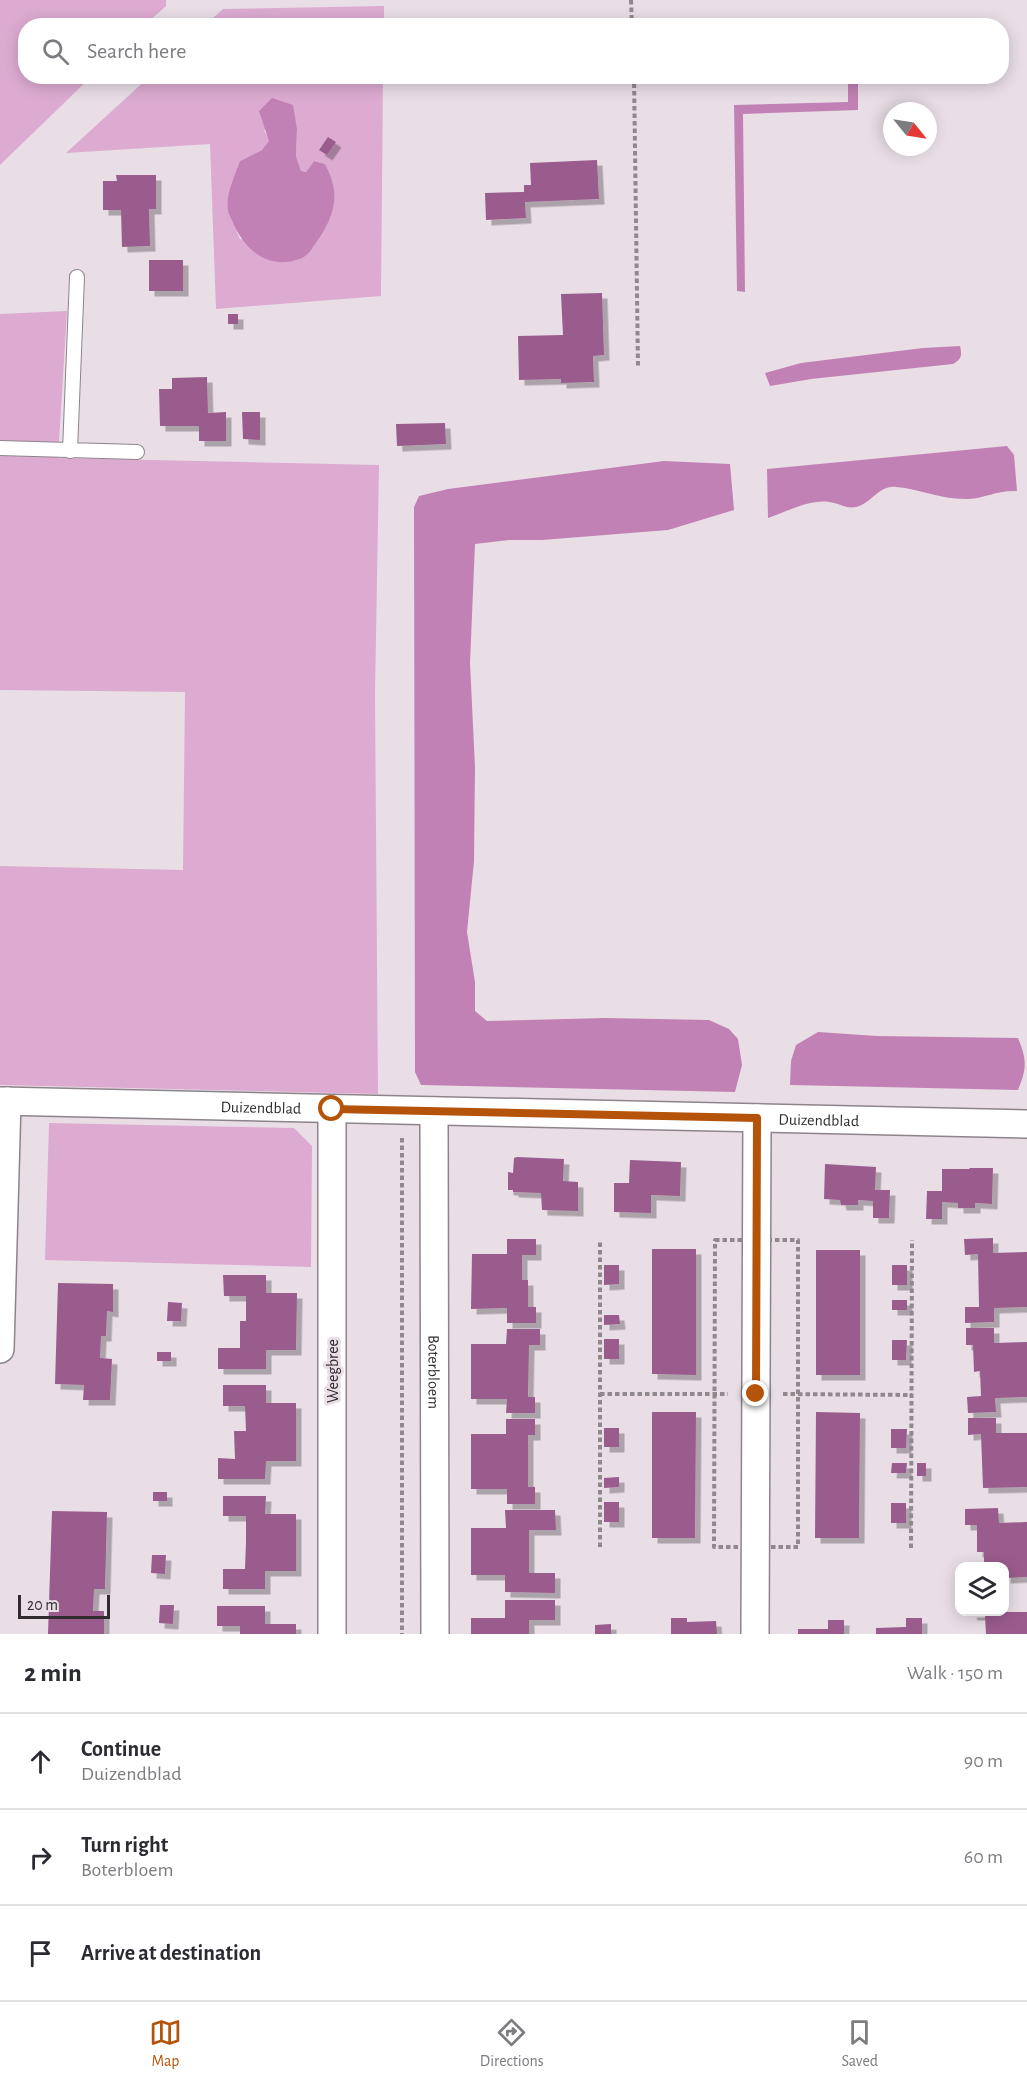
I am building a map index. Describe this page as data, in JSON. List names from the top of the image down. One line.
{"streets":{"street":["Duizendblad","Weegbree","Boterbloem"]},"crossings":[["Duizendblad","Weegbree"],["Duizendblad","Boterbloem"]],"scale_bar":"20 m","north":"bottom right","page":{"search":"Search here","scale":"20 m","heading":["2 min","Walk · 150 m"],"list":[["Continue","Duizendblad","90 m"],["Turn right","Boterbloem","60 m"],"Arrive at destination"],"nav":["Map","Directions","Saved"]}}
